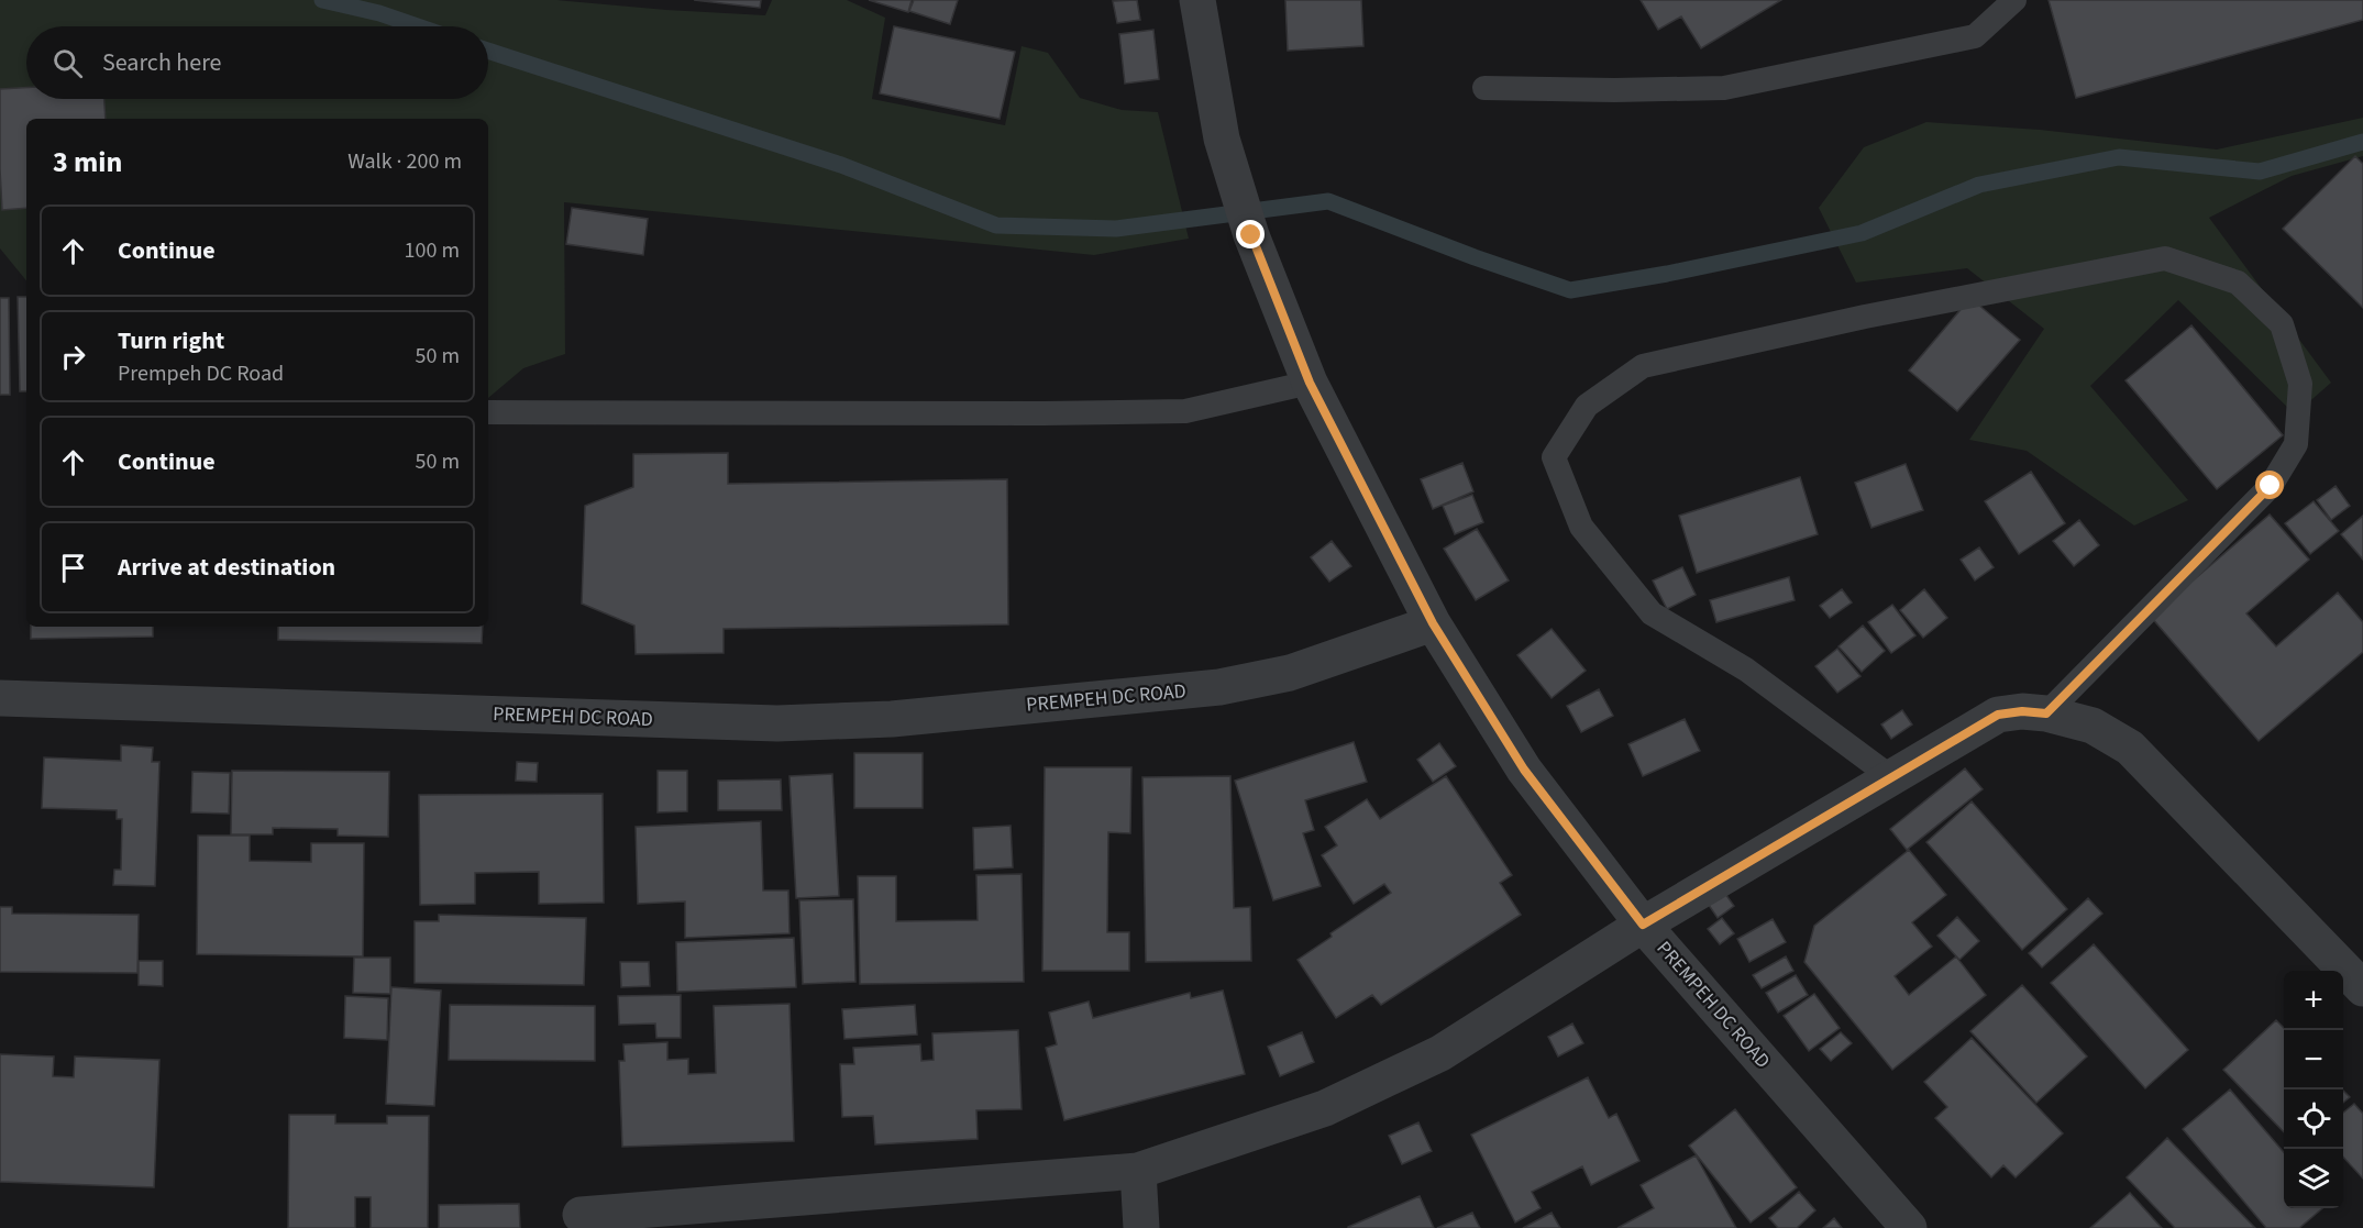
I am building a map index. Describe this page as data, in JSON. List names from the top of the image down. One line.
{"streets":{"street":["PREMPEH DC ROAD"]},"page":{"search":"Search here","heading":["3 min","Walk · 200 m"],"list":[["Continue","100 m"],["Turn right","Prempeh DC Road","50 m"],["Continue","50 m"],"Arrive at destination"],"map_buttons":["+","−"]}}
